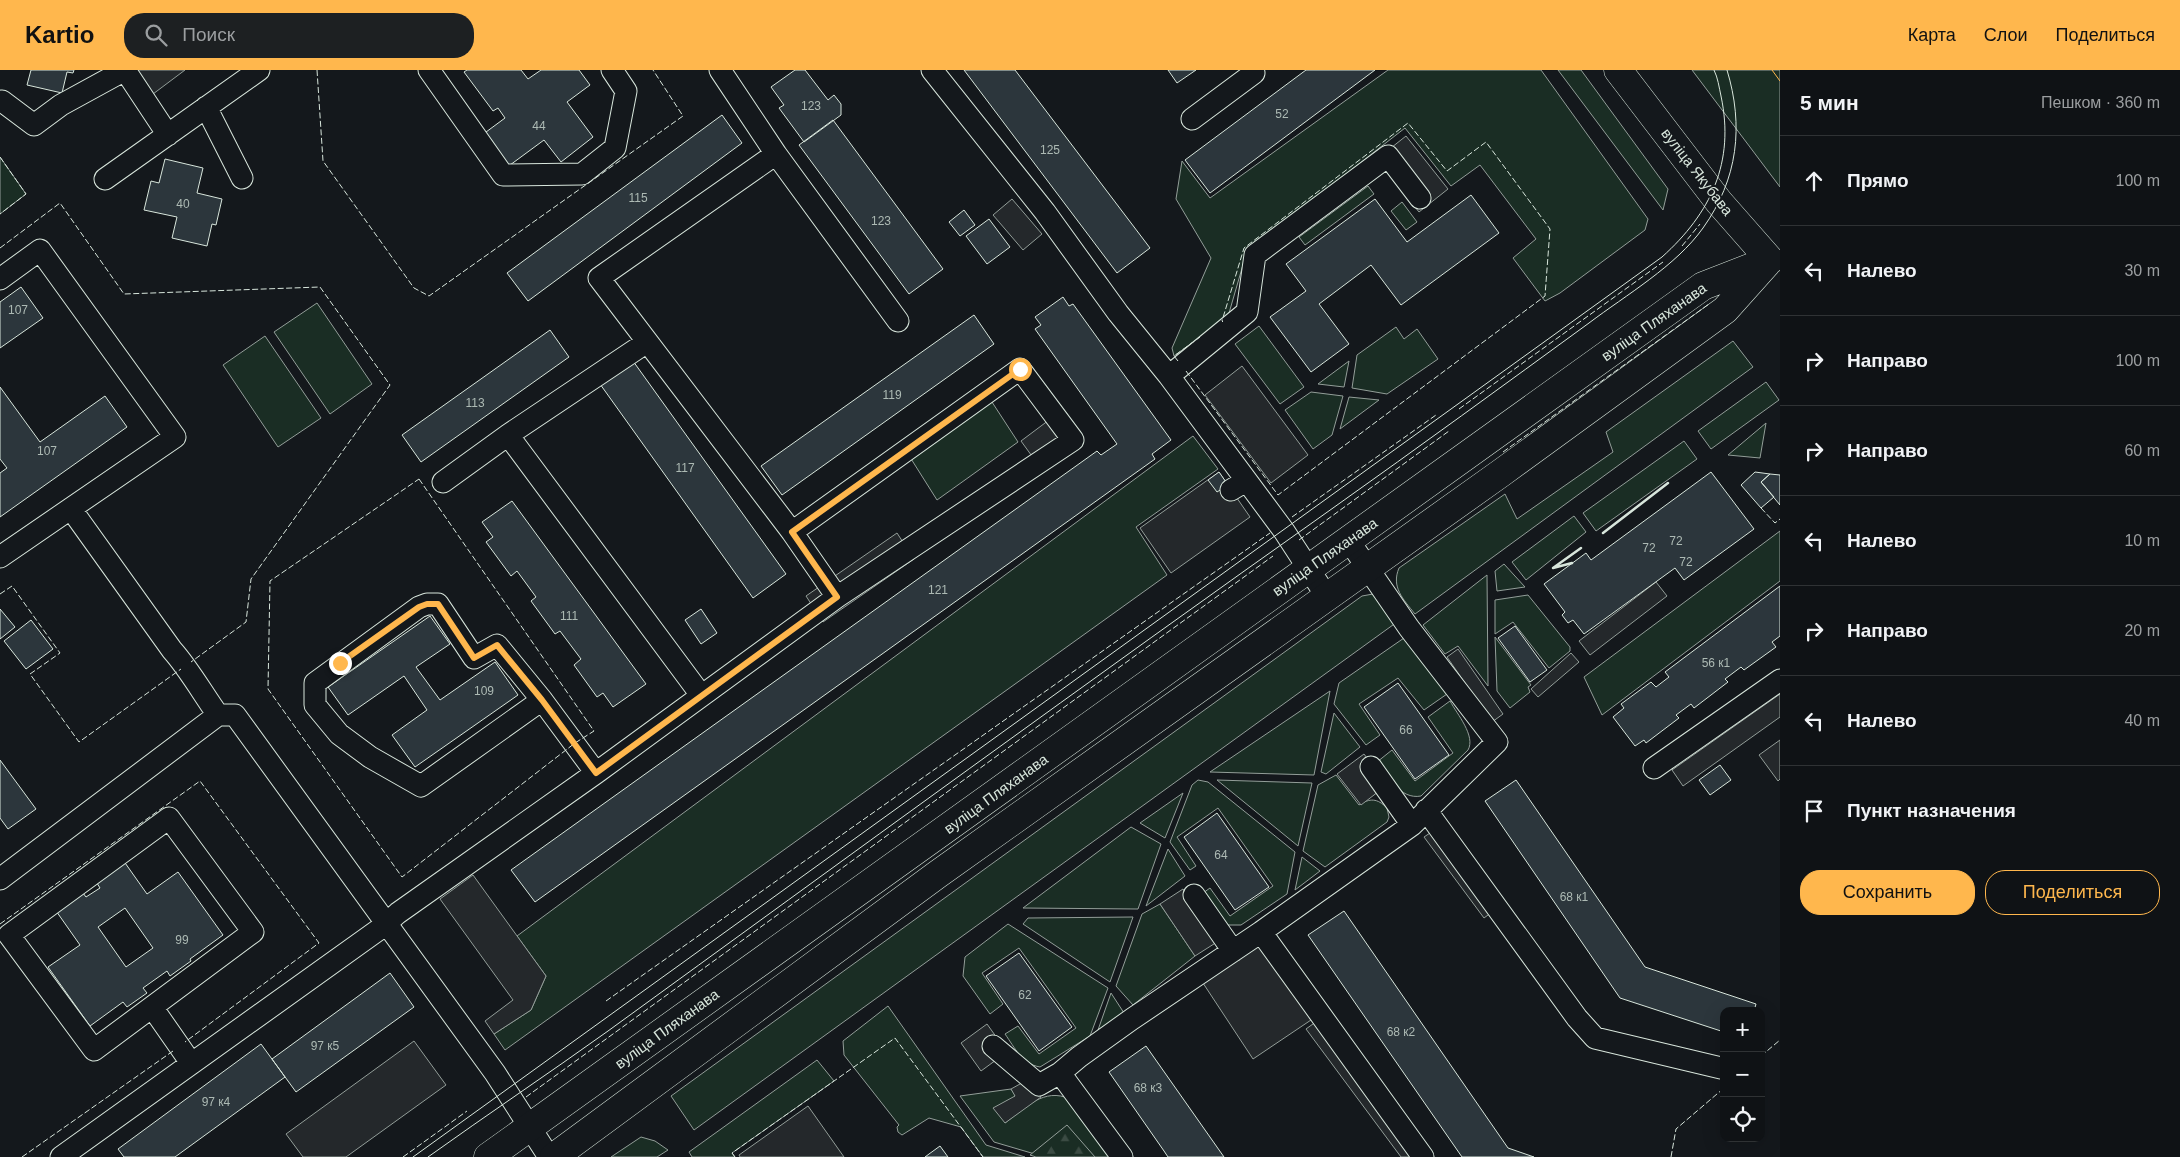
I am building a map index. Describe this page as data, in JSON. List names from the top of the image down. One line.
{"streets":{"main road":["вуліца Якубава","вуліца Пляханава"]},"crossings":[["вуліца Якубава","вуліца Пляханава"]],"house_numbers":["123","52","44","125","115","40","123","107","119","113","107","117","72","72","72","121","111","56 к1","109","66","64","68 к1","99","62","68 к2","97 к5","68 к3","97 к4"],"page":{"header":"Kartio","search":"Поиск","nav":["Карта","Слои","Поделиться"],"heading":["5 мин","Пешком · 360 m"],"list":[["Прямо","100 m"],["Налево","30 m"],["Направо","100 m"],["Направо","60 m"],["Налево","10 m"],["Направо","20 m"],["Налево","40 m"],"Пункт назначения"],"buttons":["Сохранить","Поделиться"],"map_buttons":["+","−"]}}
